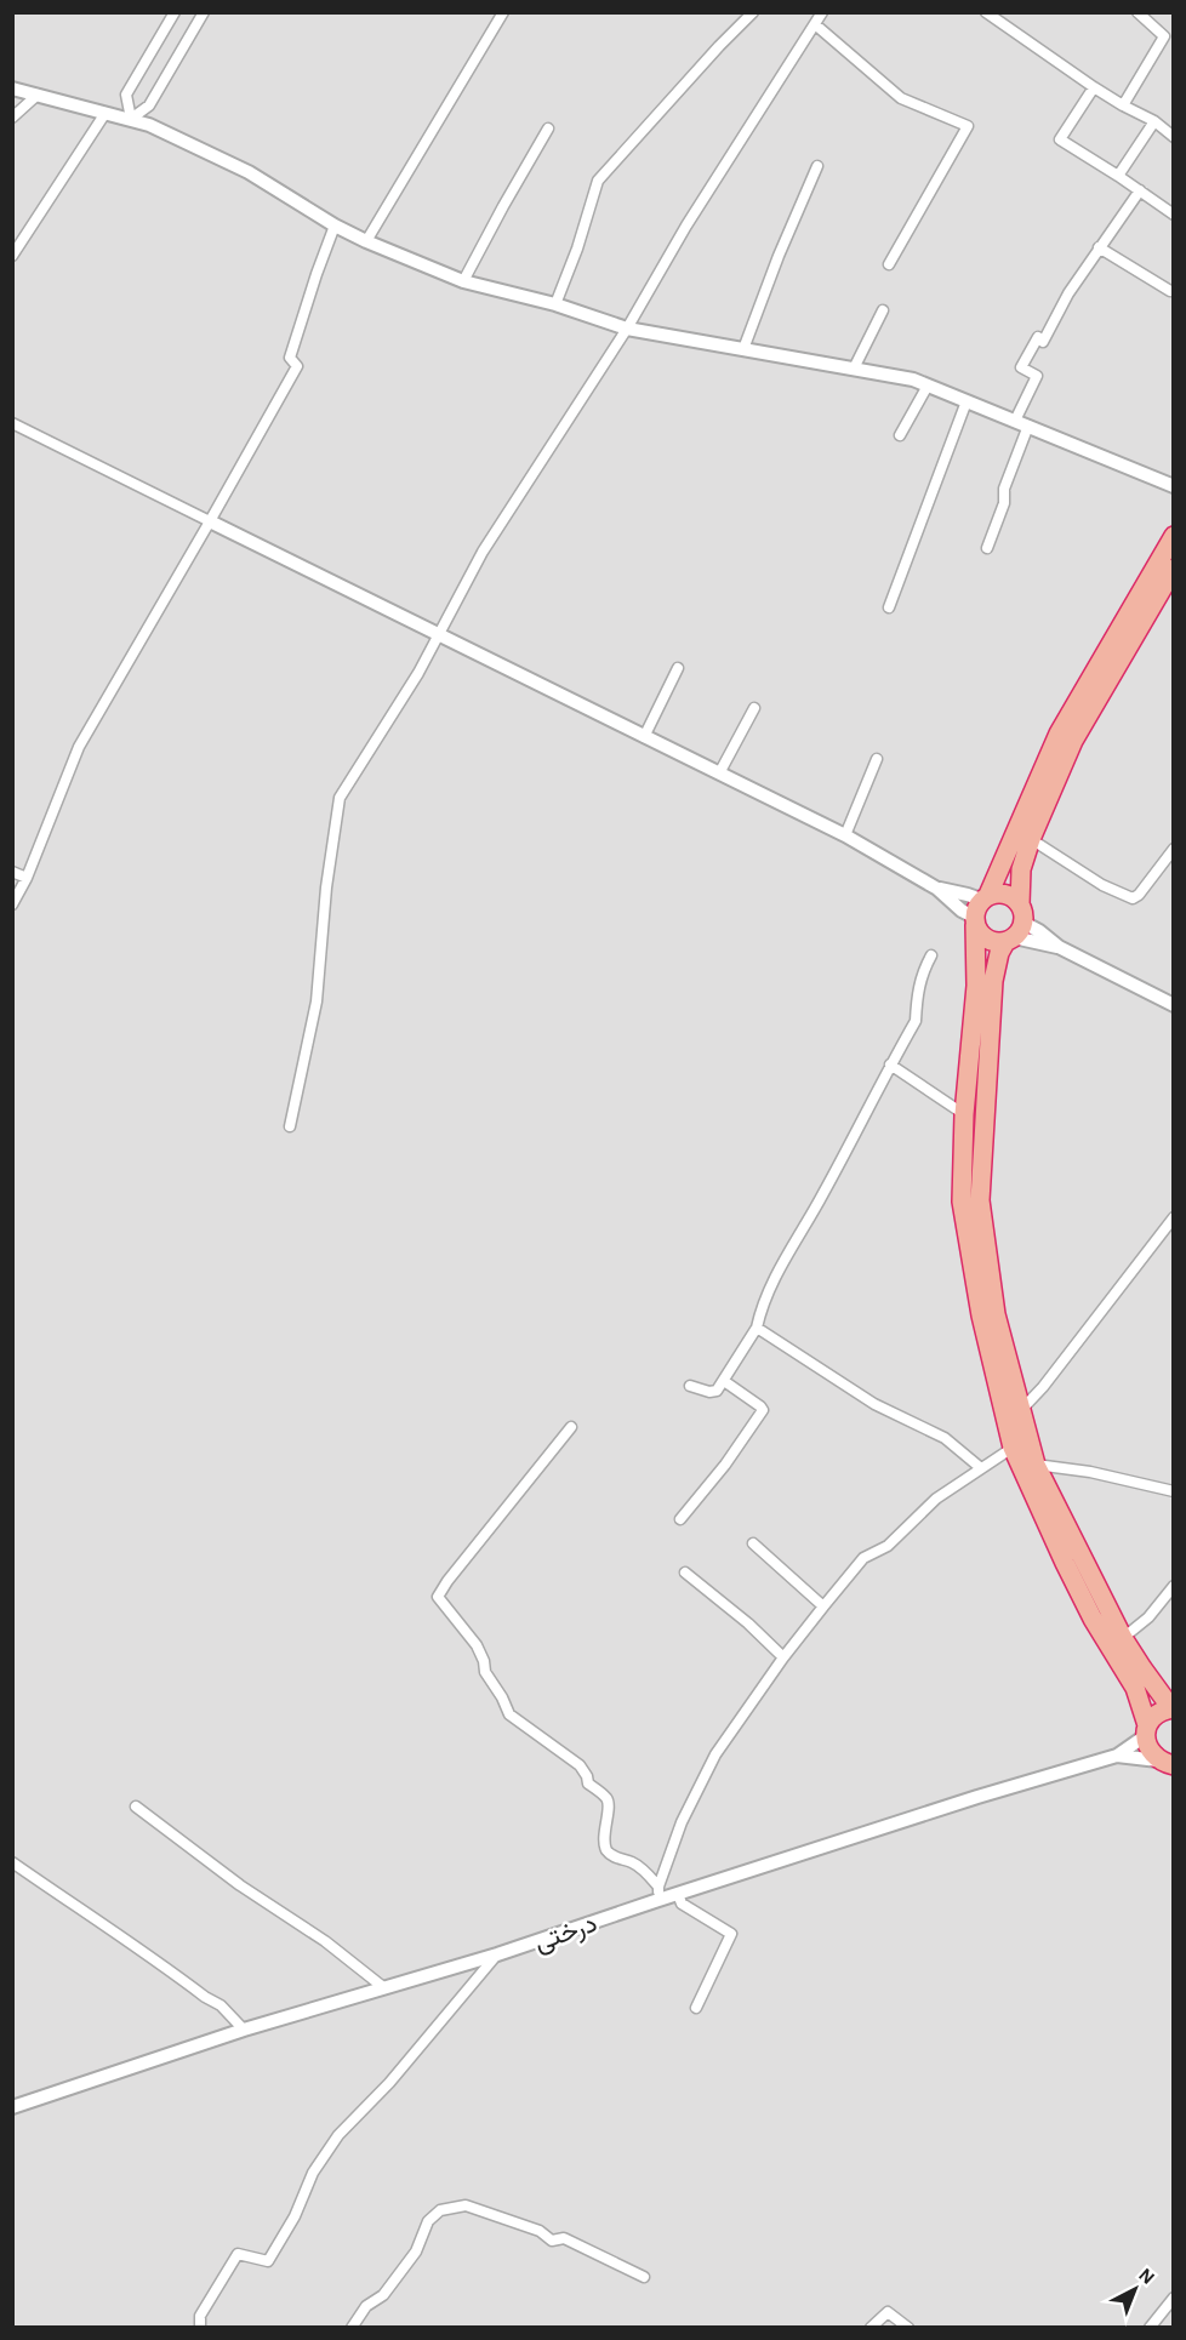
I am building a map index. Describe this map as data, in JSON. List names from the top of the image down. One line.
{"streets":{"street":["درختی"]},"north":"top right"}
